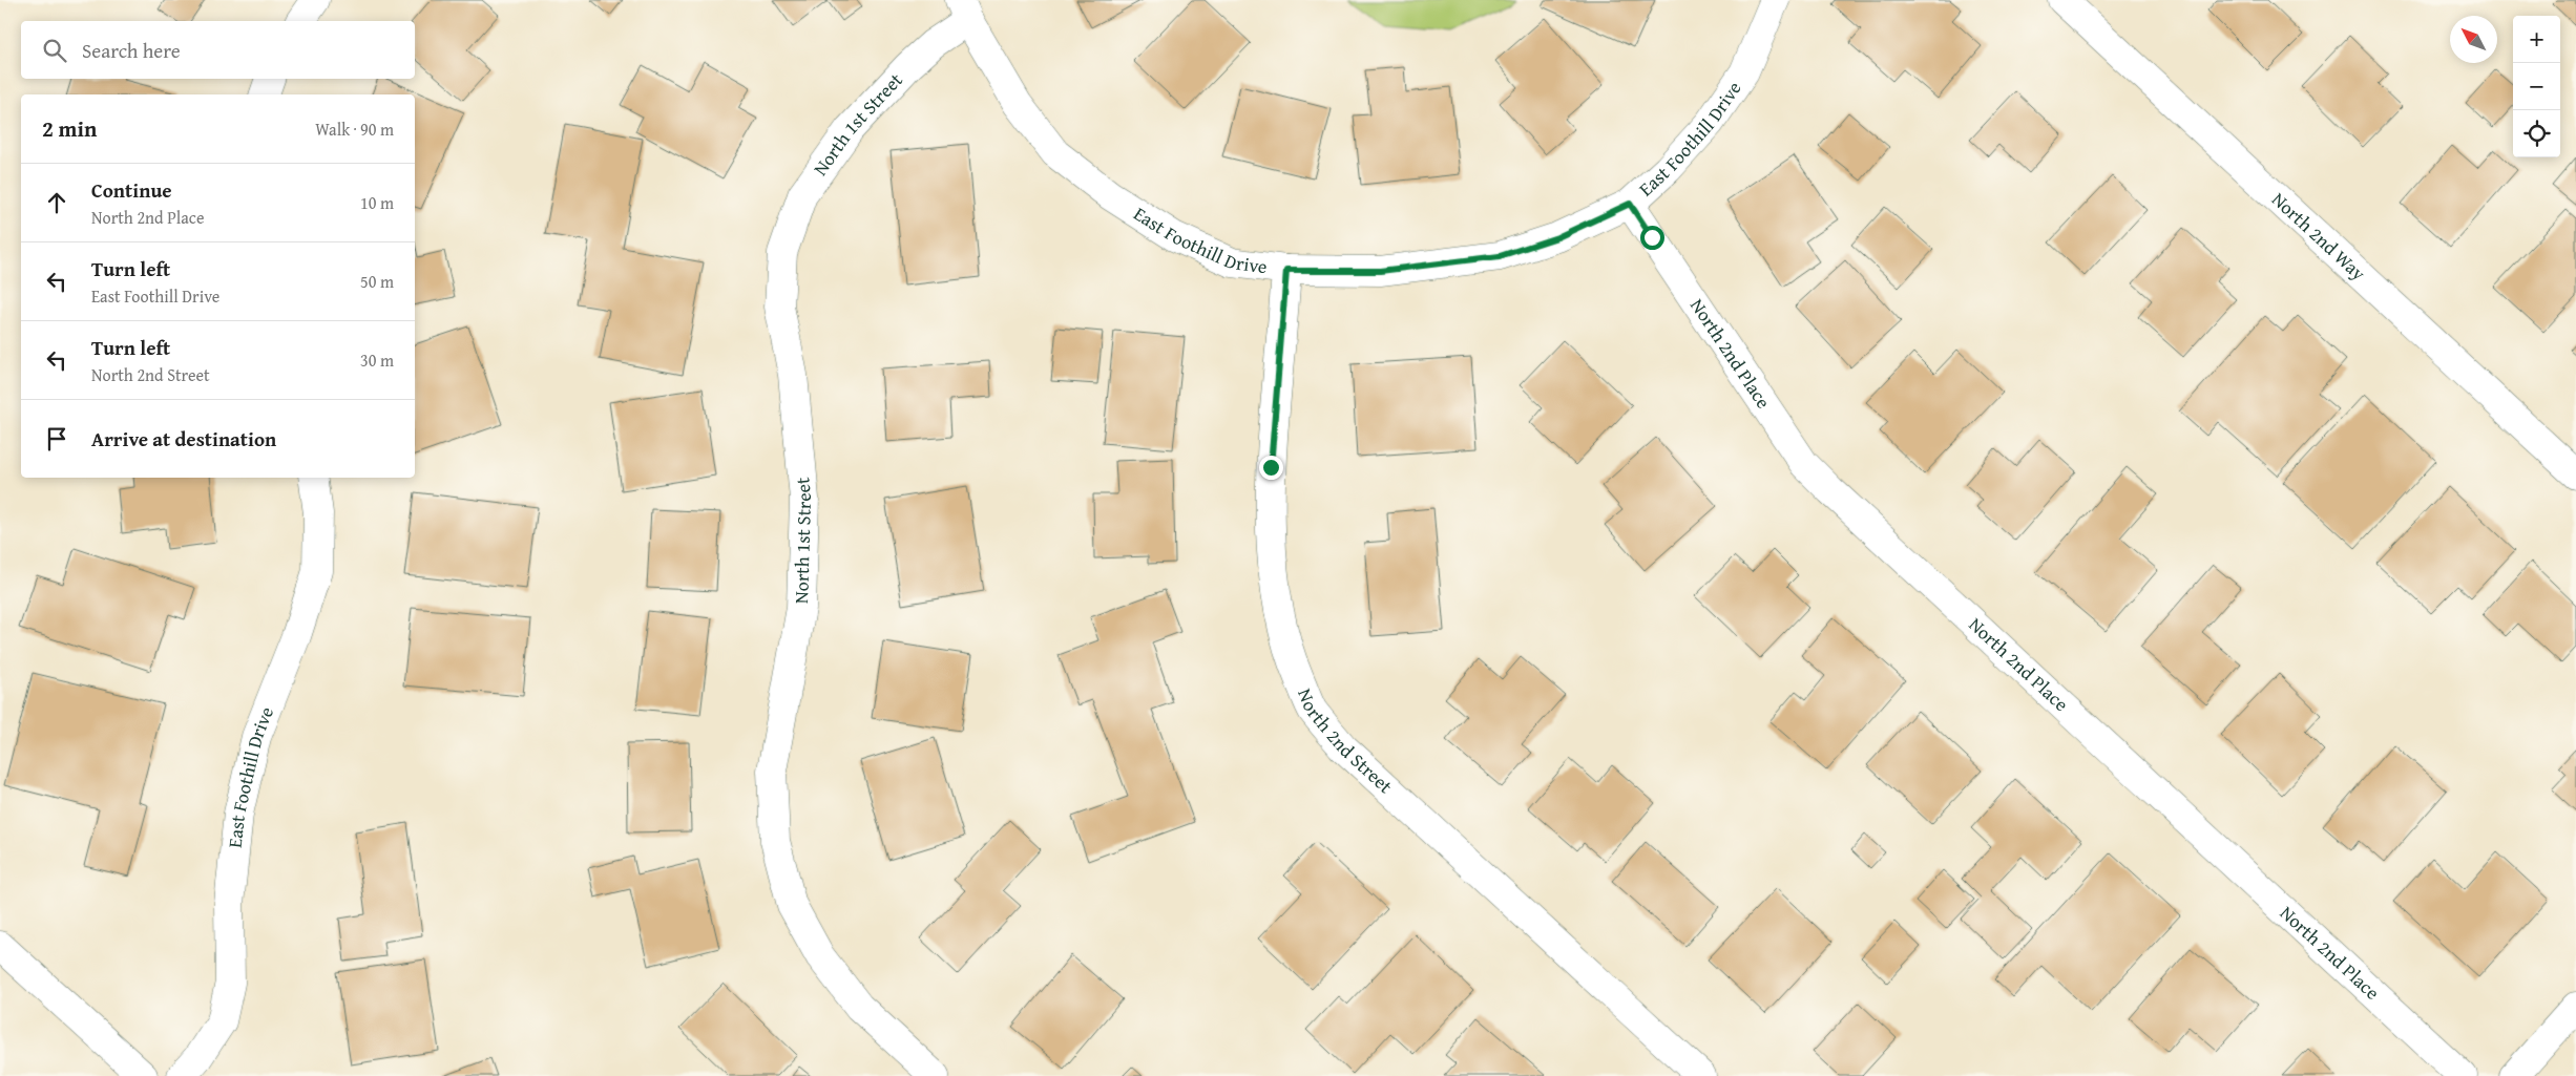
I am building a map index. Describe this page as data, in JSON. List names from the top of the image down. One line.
{"streets":{"street":["North 1st Street","East Foothill Drive","North 2nd Way","North 2nd Place","North 2nd Street"]},"crossings":[["North 1st Street","East Foothill Drive"],["East Foothill Drive","North 2nd Place"],["East Foothill Drive","North 2nd Street"]],"north":"top left","page":{"map_buttons":["+","−"],"search":"Search here","heading":["2 min","Walk · 90 m"],"list":[["Continue","North 2nd Place","10 m"],["Turn left","East Foothill Drive","50 m"],["Turn left","North 2nd Street","30 m"],"Arrive at destination"]}}
